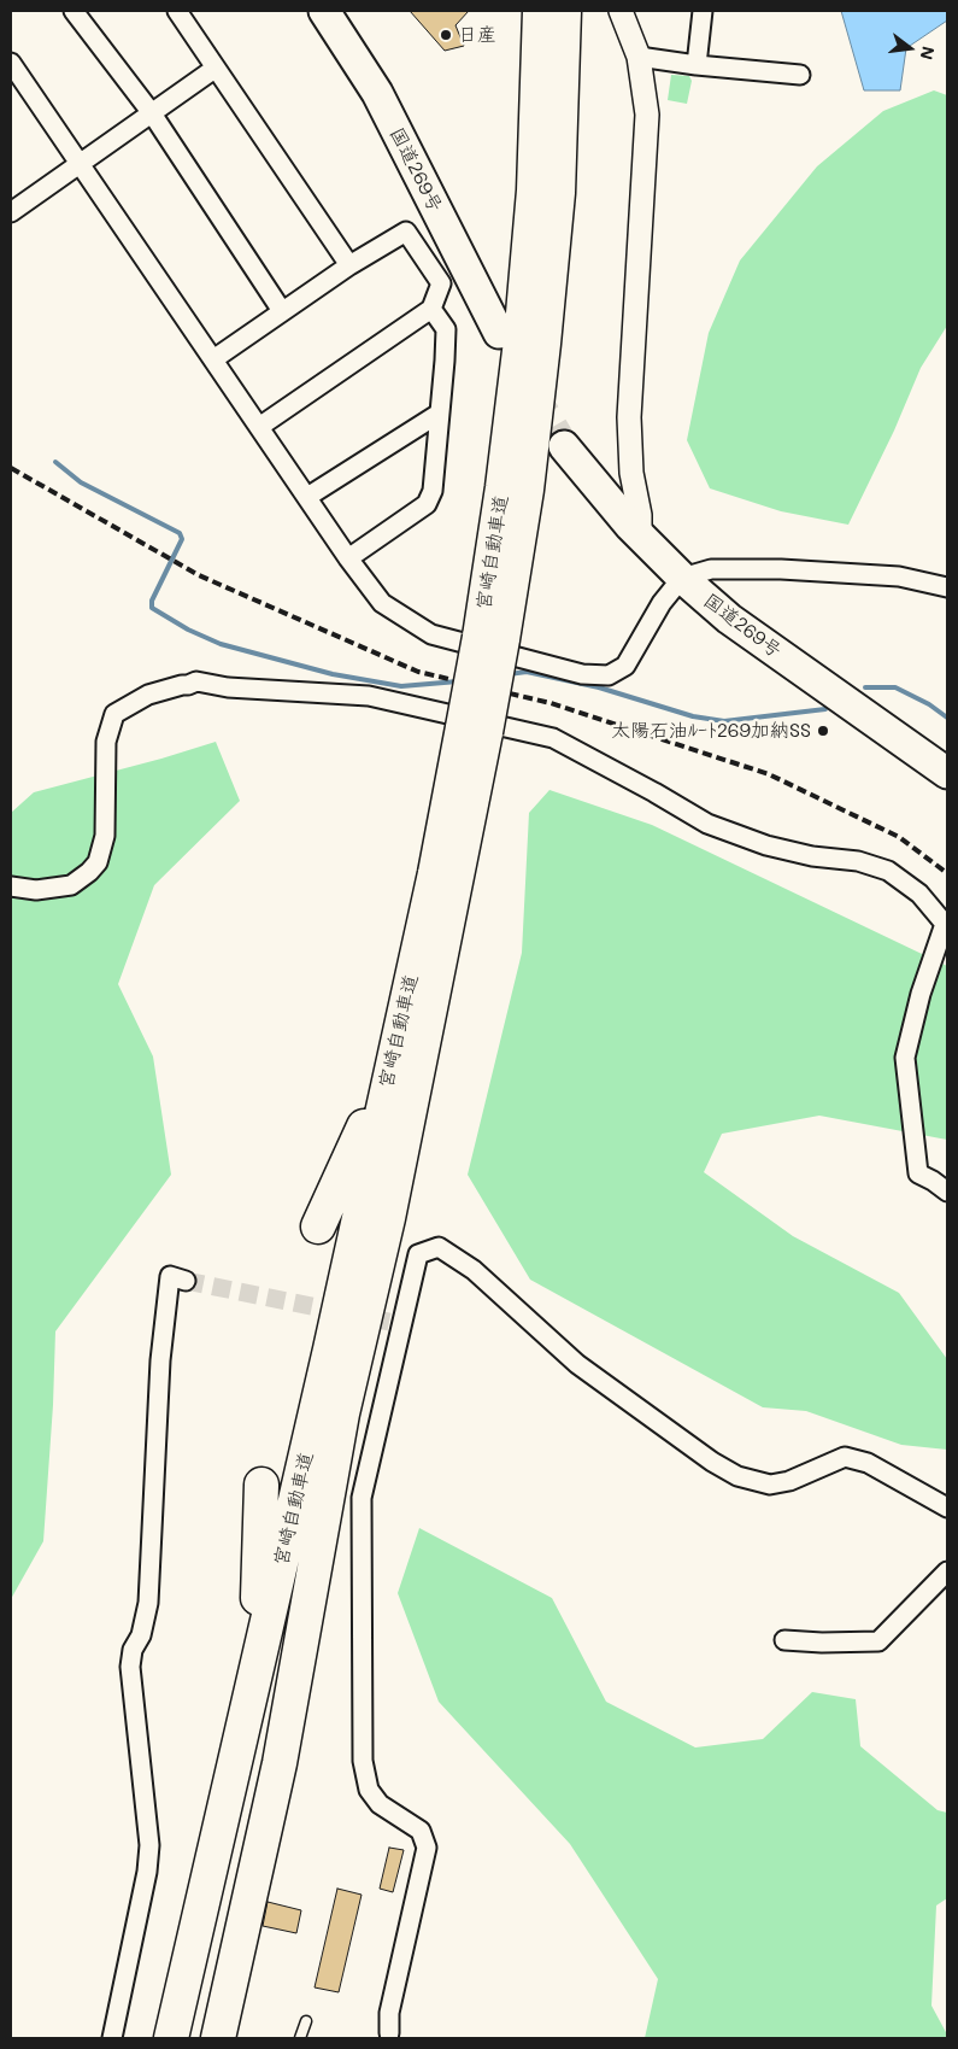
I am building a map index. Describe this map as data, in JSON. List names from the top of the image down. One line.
{"streets":{"highway":["国道269号","宮崎自動車道"]},"places":["日産","太陽石油ﾙｰﾄ269加納SS"],"north":"right"}
